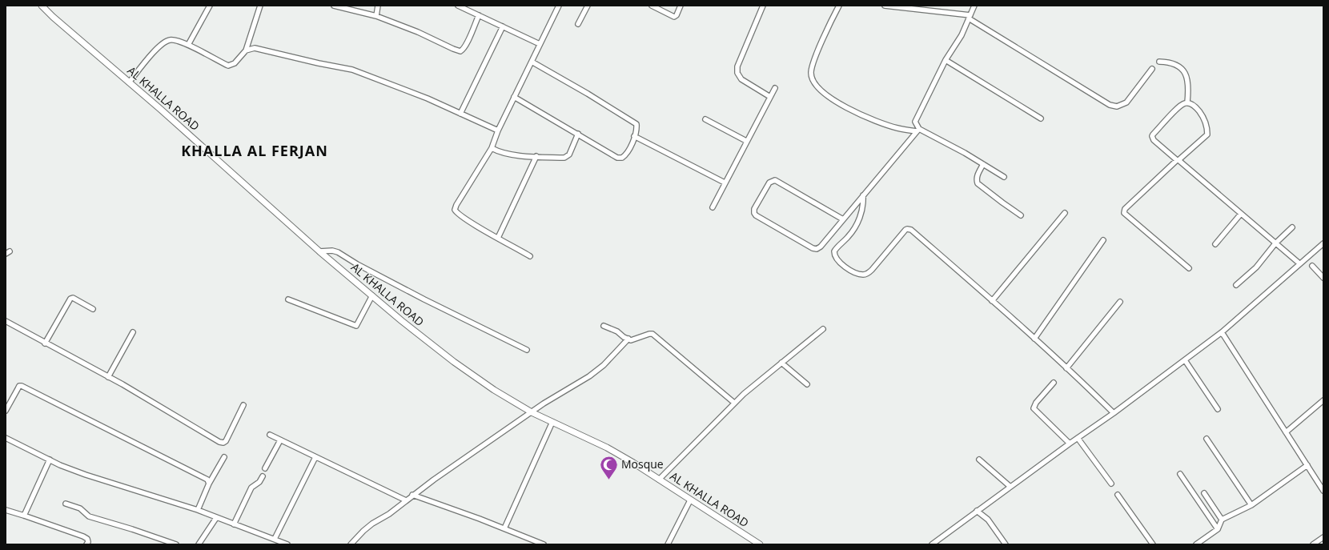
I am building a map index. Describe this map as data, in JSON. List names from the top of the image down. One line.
{"streets":{"street":["AL KHALLA ROAD"]},"districts":["KHALLA AL FERJAN"],"places":{"mosque":["Mosque"]}}
